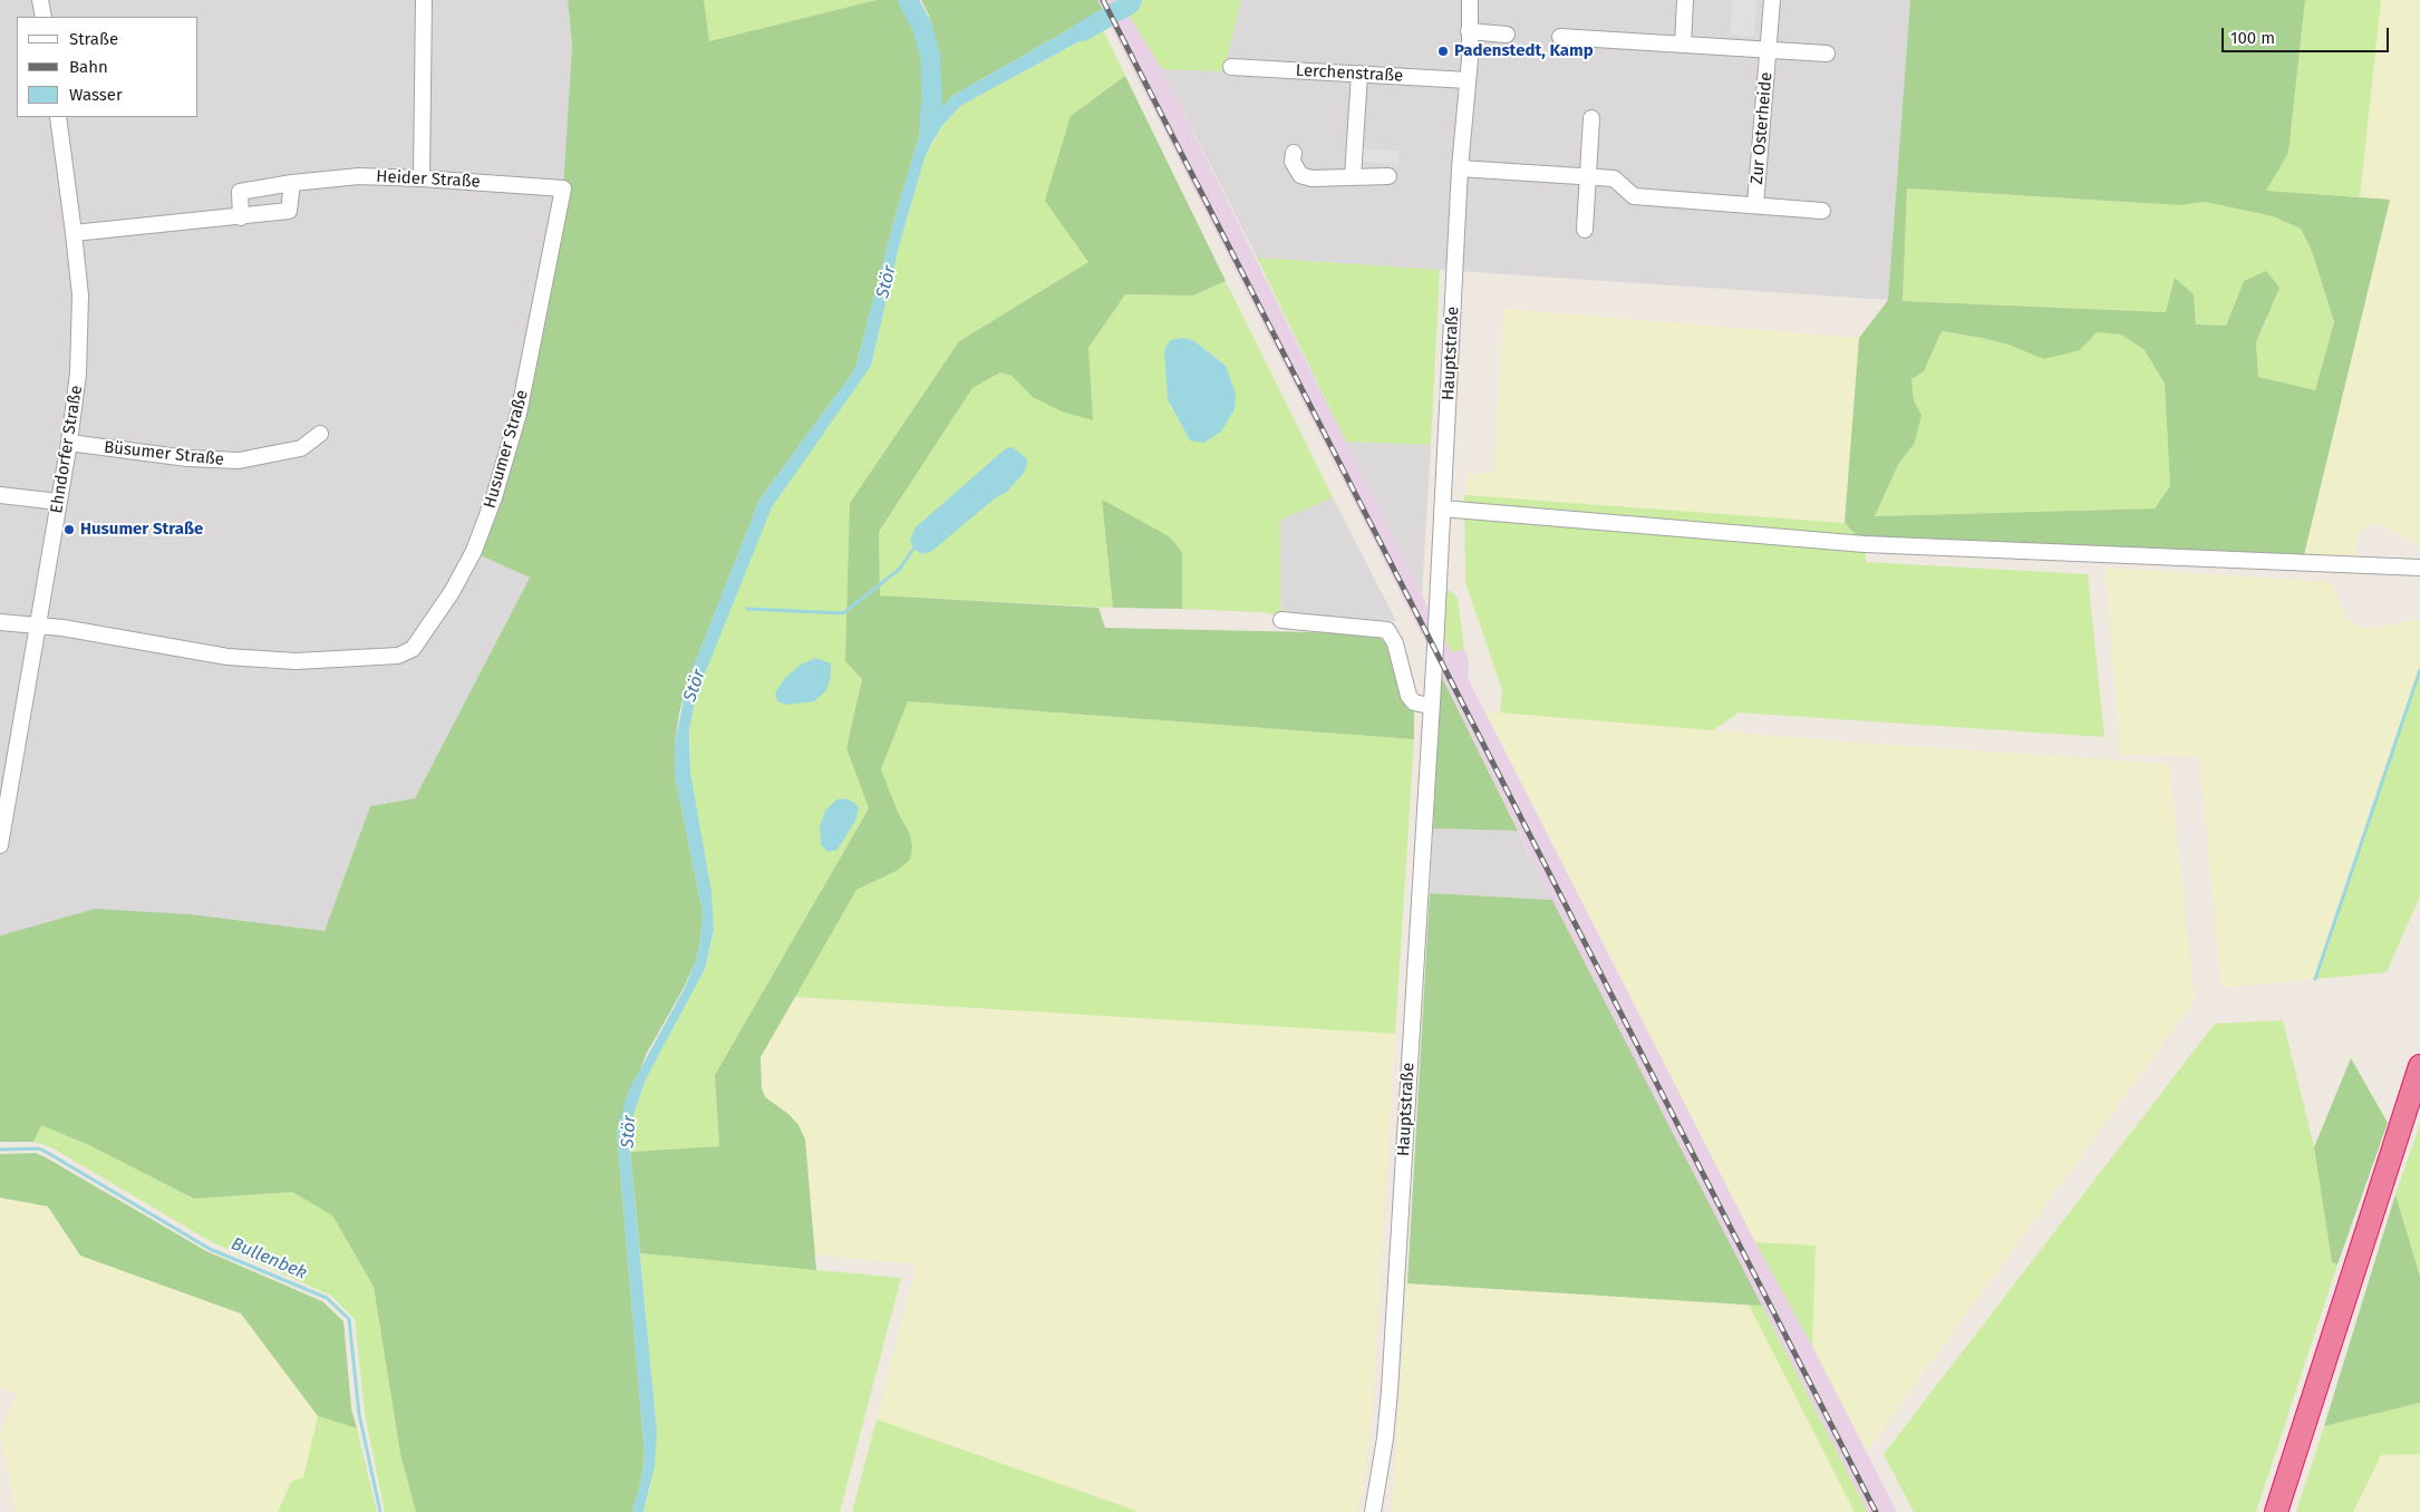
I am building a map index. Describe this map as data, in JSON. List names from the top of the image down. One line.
{"streets":{"street":["Lerchenstraße","Zur Osterheide","Heider Straße","Hauptstraße","Ehndorfer Straße","Husumer Straße","Büsumer Straße"]},"crossings":[["Lerchenstraße","Hauptstraße"],["Zur Osterheide","Hauptstraße"],["Heider Straße","Husumer Straße"],["Ehndorfer Straße","Husumer Straße"],["Ehndorfer Straße","Büsumer Straße"]],"water":["Stör","Bullenbek"],"places":["Padenstedt, Kamp","Husumer Straße"],"legend":["Straße","Bahn","Wasser"],"scale_bar":"100 m"}
